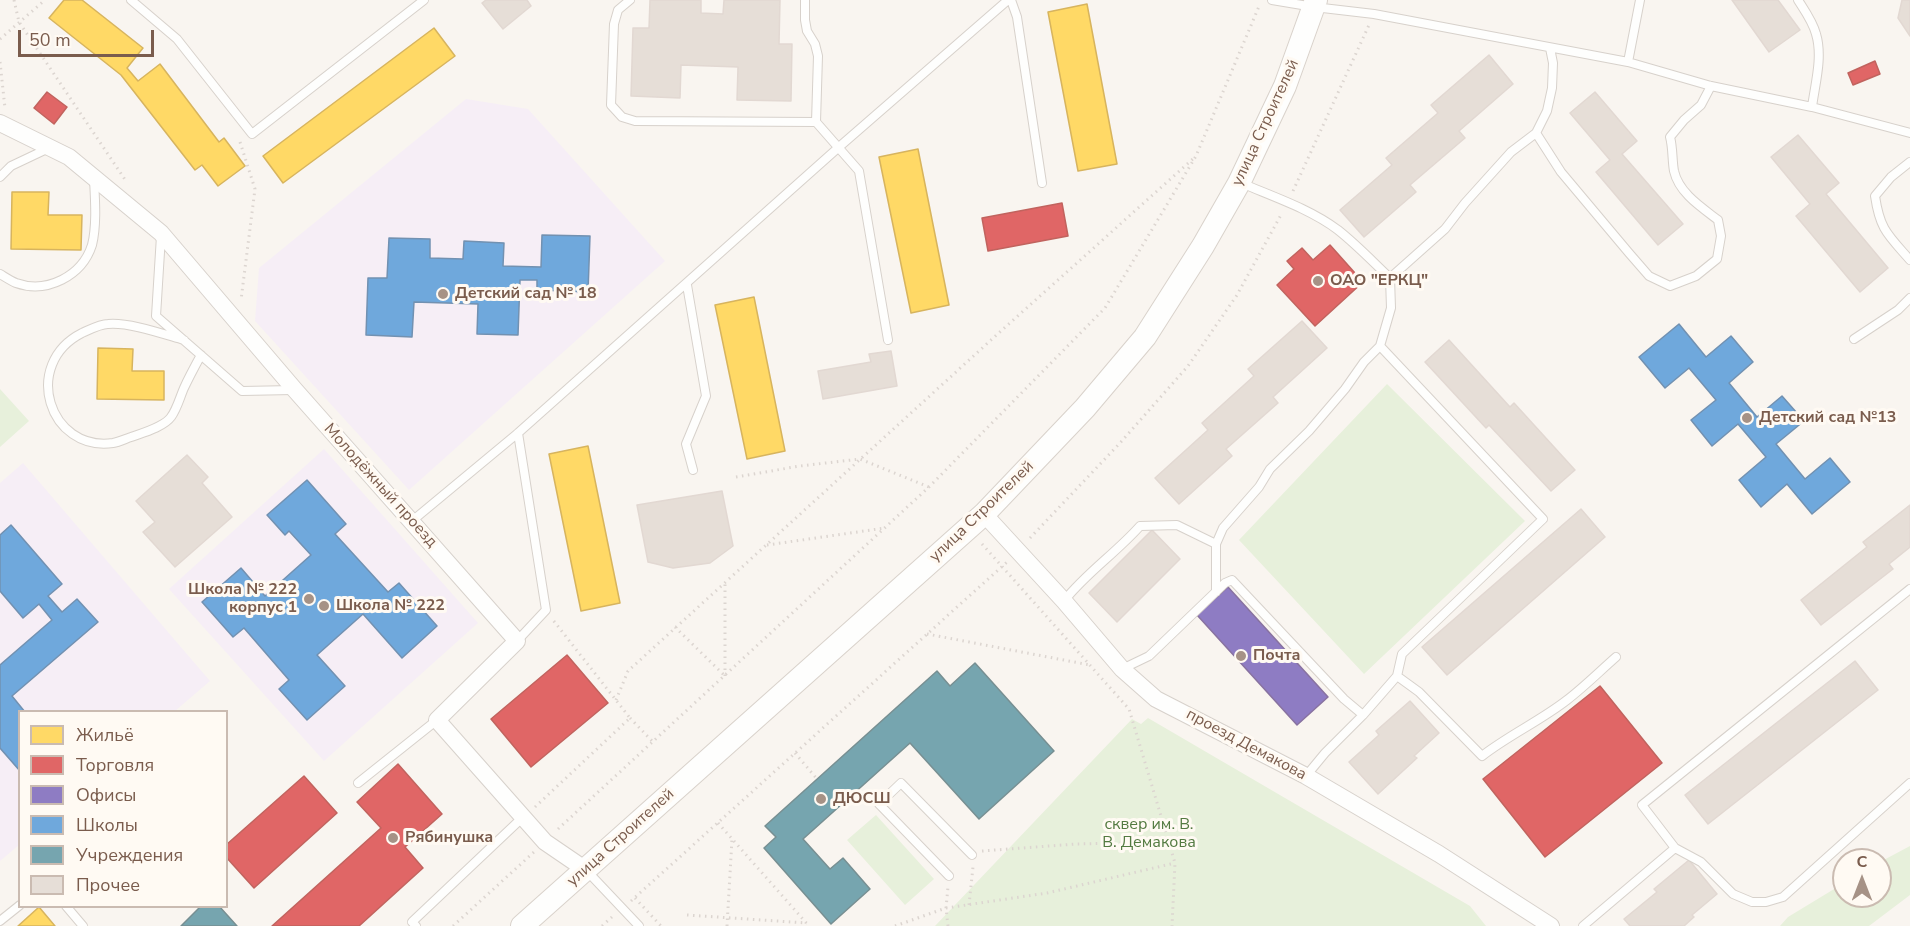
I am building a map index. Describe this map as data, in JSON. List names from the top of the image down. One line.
{"streets":{"street":["улица Строителей","Молодёжный проезд","проезд Демакова"]},"crossings":[["улица Строителей","проезд Демакова"]],"parks":["сквер им. В. В. Демакова"],"places":["ОАО \"ЕРКЦ\"","Детский сад № 18","Детский сад №13","Школа № 222 корпус 1","Школа № 222","Почта","ДЮСШ","Рябинушка"],"legend":["Жильё","Торговля","Офисы","Школы","Учреждения","Прочее"],"scale_bar":"50 m","north":"top"}
